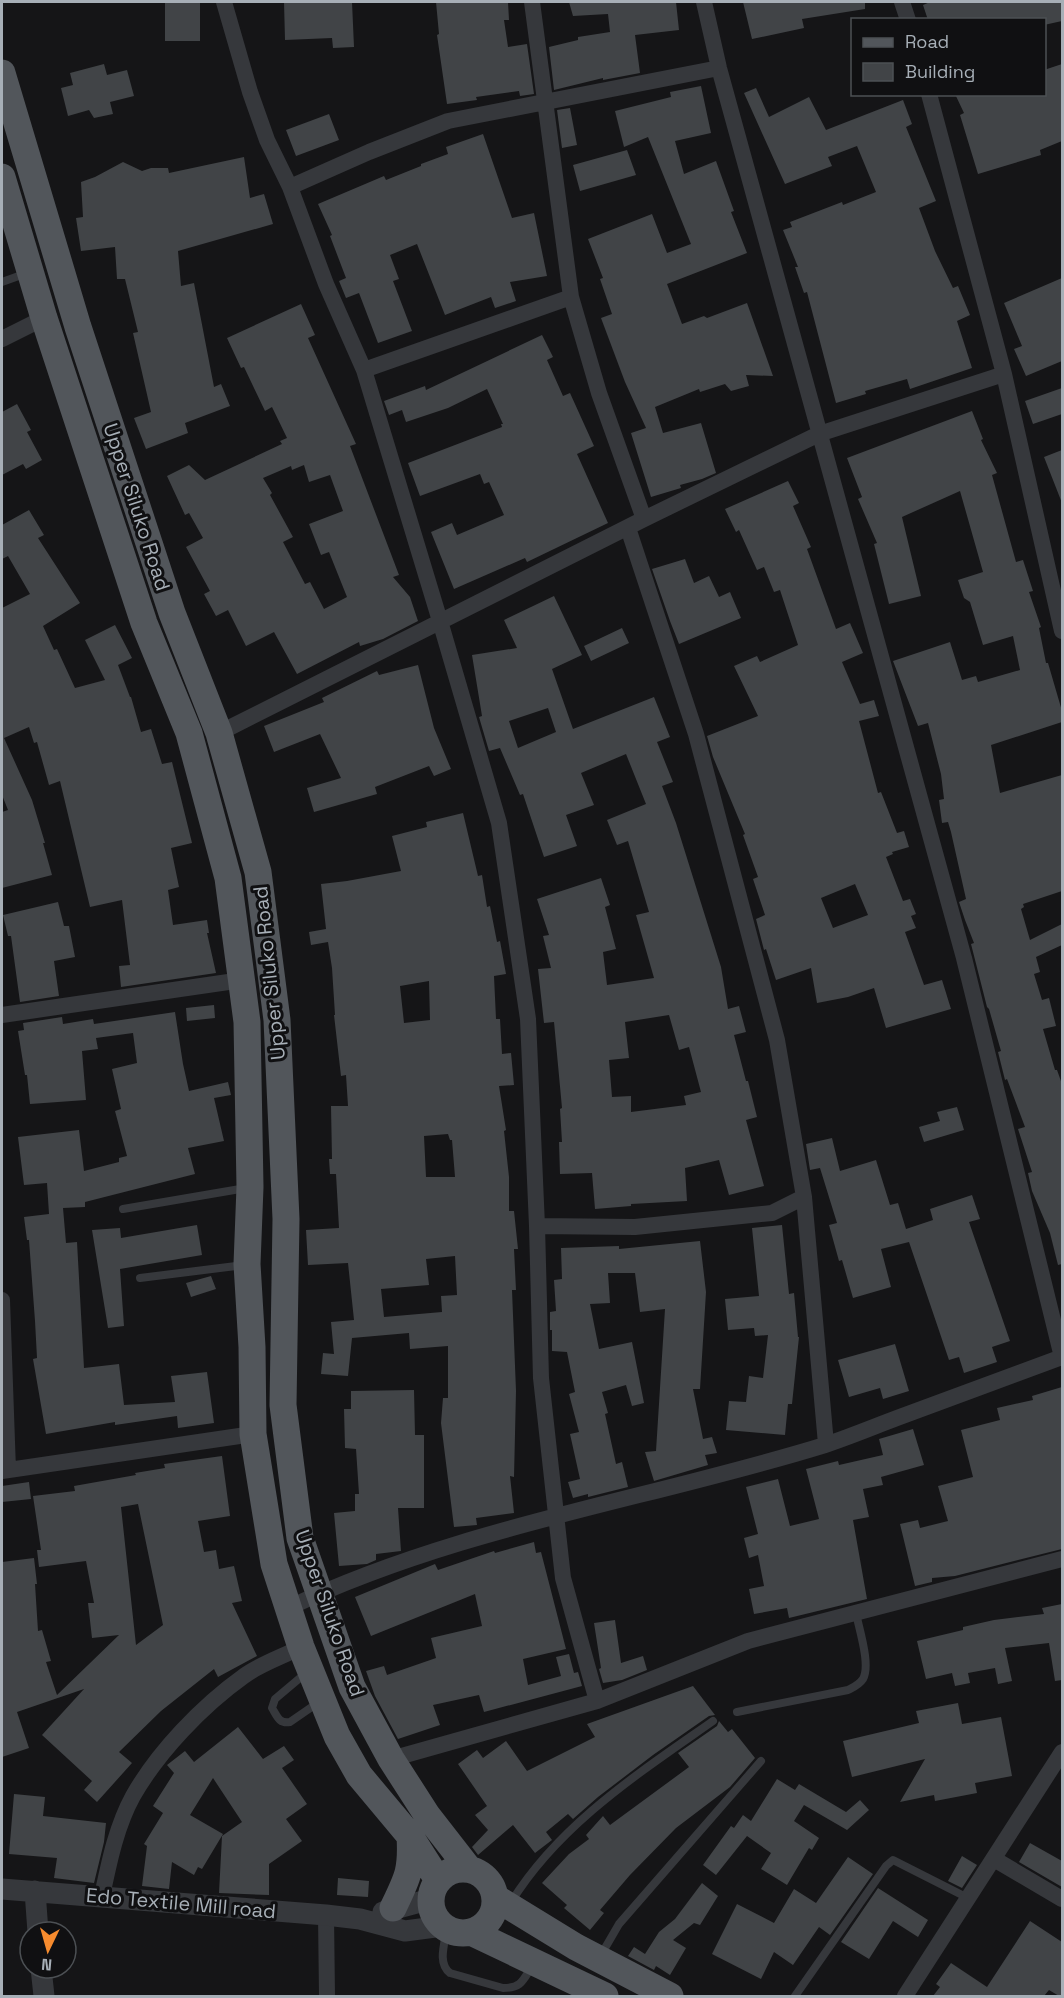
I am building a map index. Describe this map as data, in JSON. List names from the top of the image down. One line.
{"streets":{"main road":["Upper Siluko Road"],"street":["Edo Textile Mill road"]},"crossings":[["Upper Siluko Road","Edo Textile Mill road"]],"legend":["Road","Building"],"north":"bottom"}
